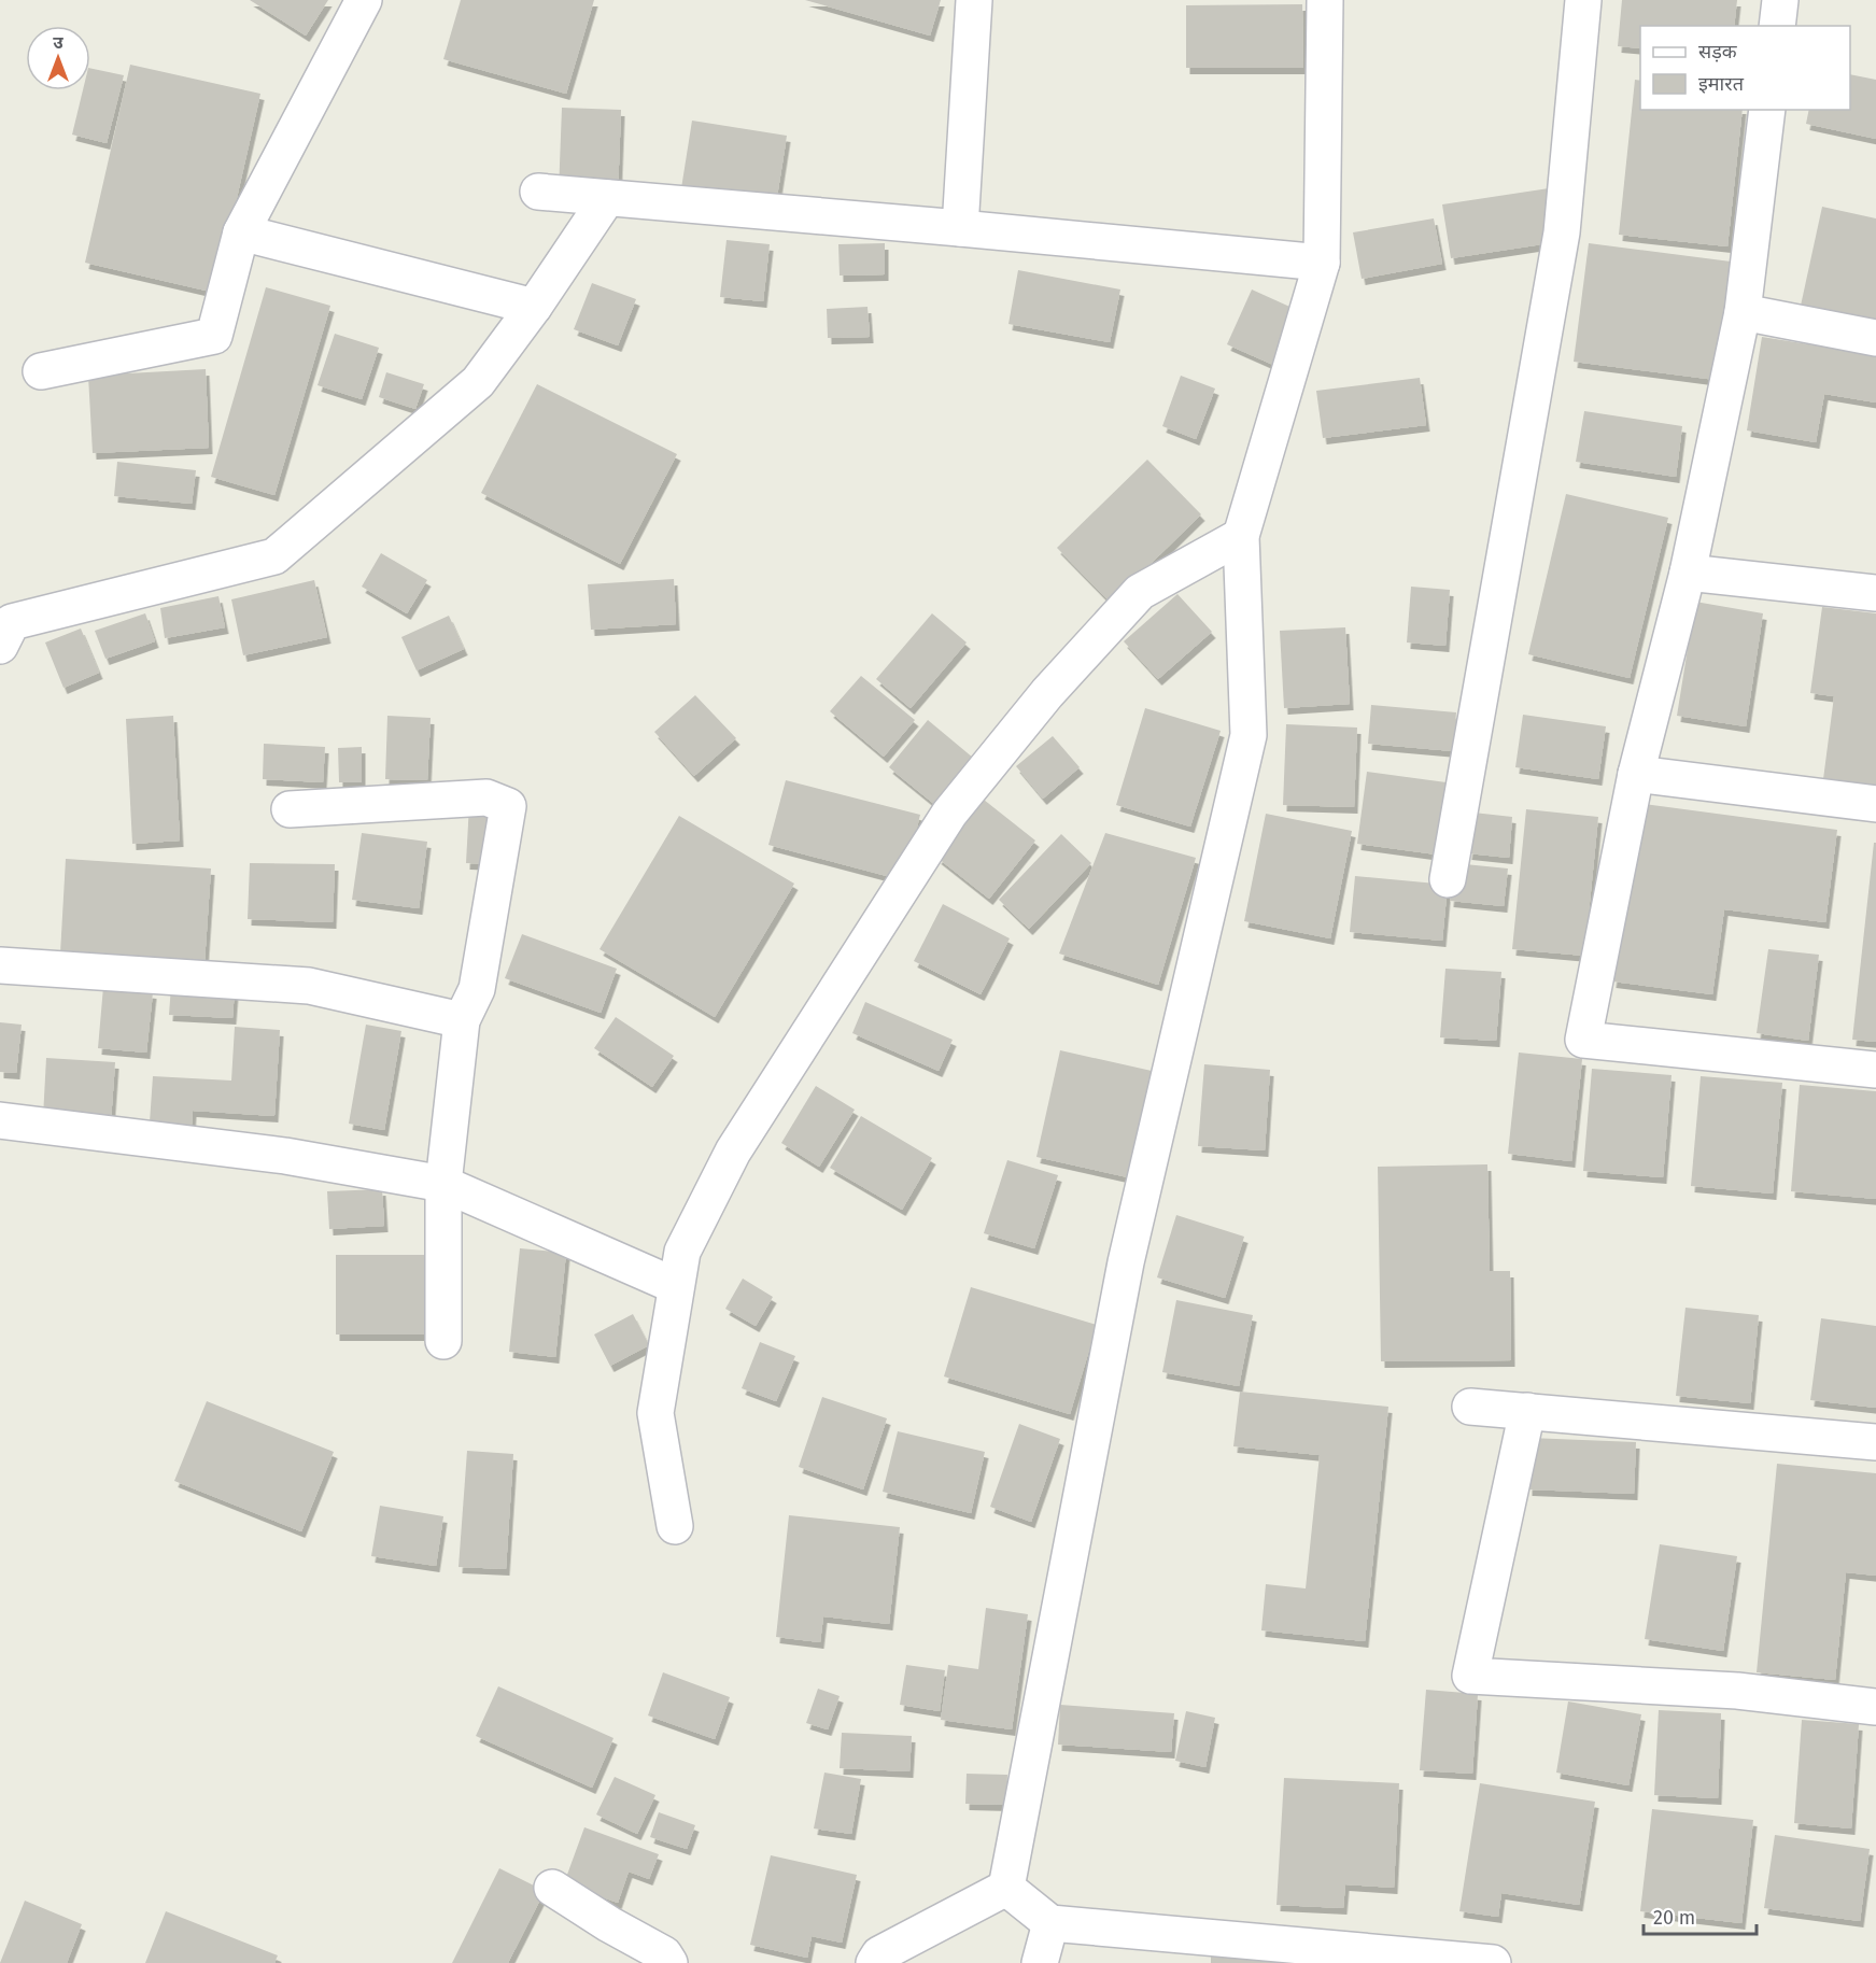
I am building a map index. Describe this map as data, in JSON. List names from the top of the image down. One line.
{"legend":["सड़क","इमारत"],"scale_bar":"20 m","north":"top"}
